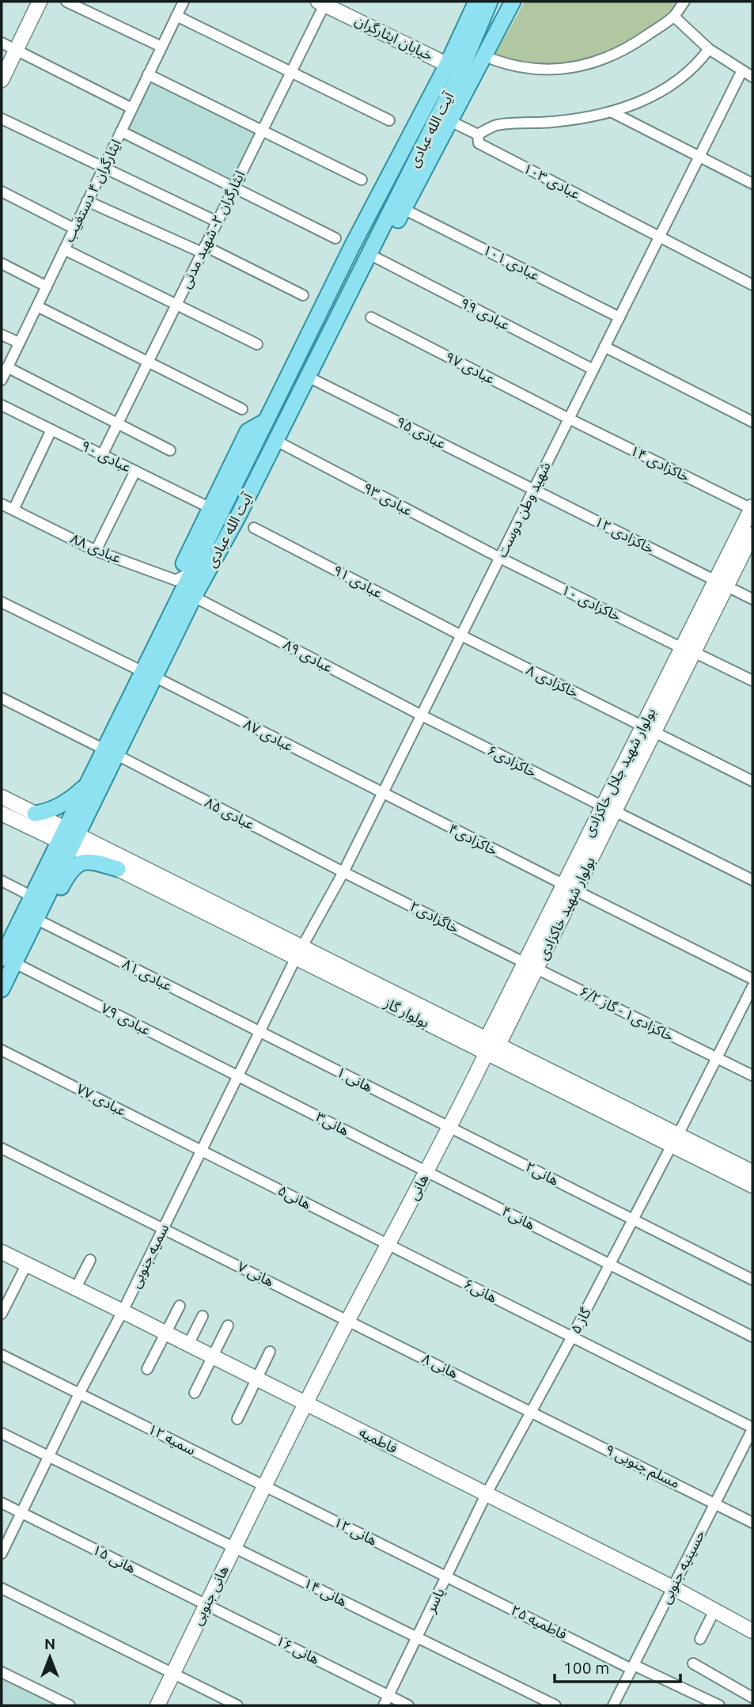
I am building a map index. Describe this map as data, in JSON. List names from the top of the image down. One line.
{"streets":{"main road":["آیت الله عبادی"],"street":["خیابان ایثارگران","عبادی ۱۰۳","ایثارگران ۴ دستغیب","ایثارگران ۲- شهید مدنی","عبادی ۱۰۱","عبادی ۹۹","عبادی ۹۷","عبادی ۹۵","عبادی ۹۰","خاکزادی ۱۴","عبادی ۹۳","شهید وطن دوست","خاکزادی ۱۲","عبادی ۸۸","عبادی ۹۱","خاکزادی ۱۰","عبادی ۸۹","خاکزادی ۸","عبادی ۸۷","خاکزادی۶","بولوار شهید جلال خاکزادی","عبادی ۸۵","خاکزادی۴","خاگزادی۲","عبادی ۸۱","بولوار گاز","خاکزادی۱ - گاز ۶/۲","عبادی ۷۹","هانی ۱","عبادی ۷۷","هانی۳","هانی۲","هانی","هانی۵","هانی۴","سمیه جنوبی","هانی ۷","هانی۶","گاز ۵","هانی ۸","سمیه ۱۲","فاطمیه","مسلم جنوبی ۹","هانی ۱۲","هانی ۱۵","حسینیه جنوبی","هانی ۱۴","هانی جنوبی","یاسر","فاطمیه ۲۵","هانی ۱۶"]},"crossings":[["خیابان ایثارگران","آیت الله عبادی"],["خیابان ایثارگران","ایثارگران ۲- شهید مدنی"],["آیت الله عبادی","عبادی ۹۵"],["آیت الله عبادی","عبادی ۹۰"],["آیت الله عبادی","عبادی ۹۳"],["آیت الله عبادی","عبادی ۸۹"],["آیت الله عبادی","عبادی ۸۷"],["آیت الله عبادی","عبادی ۸۵"],["آیت الله عبادی","عبادی ۸۱"],["آیت الله عبادی","بولوار گاز"],["آیت الله عبادی","عبادی ۷۹"],["عبادی ۱۰۳","شهید وطن دوست"],["ایثارگران ۲- شهید مدنی","عبادی ۹۰"],["عبادی ۱۰۱","شهید وطن دوست"],["عبادی ۹۹","شهید وطن دوست"],["عبادی ۹۷","خاکزادی ۱۴"],["عبادی ۹۷","شهید وطن دوست"],["عبادی ۹۵","شهید وطن دوست"],["عبادی ۹۵","خاکزادی ۱۲"],["خاکزادی ۱۴","شهید وطن دوست"],["خاکزادی ۱۴","بولوار شهید جلال خاکزادی"],["عبادی ۹۳","شهید وطن دوست"],["عبادی ۹۳","خاکزادی ۱۰"],["شهید وطن دوست","خاکزادی ۱۲"],["شهید وطن دوست","عبادی ۹۱"],["شهید وطن دوست","خاکزادی ۱۰"],["شهید وطن دوست","عبادی ۸۹"],["شهید وطن دوست","خاکزادی ۸"],["شهید وطن دوست","عبادی ۸۷"],["شهید وطن دوست","خاکزادی۶"],["شهید وطن دوست","عبادی ۸۵"],["شهید وطن دوست","خاکزادی۴"],["شهید وطن دوست","خاگزادی۲"],["شهید وطن دوست","بولوار گاز"],["شهید وطن دوست","سمیه جنوبی"],["خاکزادی ۱۲","بولوار شهید جلال خاکزادی"],["عبادی ۹۱","خاکزادی ۸"],["خاکزادی ۱۰","بولوار شهید جلال خاکزادی"],["عبادی ۸۹","خاکزادی۶"],["خاکزادی ۸","بولوار شهید جلال خاکزادی"],["عبادی ۸۷","خاکزادی۴"],["خاکزادی۶","بولوار شهید جلال خاکزادی"],["بولوار شهید جلال خاکزادی","خاکزادی۴"],["بولوار شهید جلال خاکزادی","خاگزادی۲"],["بولوار شهید جلال خاکزادی","بولوار گاز"],["بولوار شهید جلال خاکزادی","خاکزادی۱ - گاز ۶/۲"],["بولوار شهید جلال خاکزادی","هانی"],["عبادی ۸۵","خاگزادی۲"],["خاگزادی۲","خاکزادی۱ - گاز ۶/۲"],["عبادی ۸۱","هانی ۱"],["عبادی ۸۱","سمیه جنوبی"],["بولوار گاز","هانی"],["بولوار گاز","سمیه جنوبی"],["بولوار گاز","گاز ۵"],["خاکزادی۱ - گاز ۶/۲","گاز ۵"],["عبادی ۷۹","هانی۳"],["عبادی ۷۹","سمیه جنوبی"],["هانی ۱","هانی۲"],["هانی ۱","هانی"],["هانی ۱","سمیه جنوبی"],["عبادی ۷۷","هانی۵"],["عبادی ۷۷","سمیه جنوبی"],["هانی۳","هانی"],["هانی۳","هانی۴"],["هانی۳","سمیه جنوبی"],["هانی۲","هانی"],["هانی۲","گاز ۵"],["هانی","هانی۵"],["هانی","هانی۴"],["هانی","هانی ۷"],["هانی","هانی۶"],["هانی","هانی ۸"],["هانی","فاطمیه"],["هانی","هانی جنوبی"],["هانی۵","سمیه جنوبی"],["هانی۵","هانی۶"],["هانی۴","گاز ۵"],["سمیه جنوبی","هانی ۷"],["سمیه جنوبی","سمیه ۱۲"],["سمیه جنوبی","فاطمیه"],["سمیه جنوبی","هانی ۱۵"],["سمیه جنوبی","هانی ۱۴"],["هانی ۷","هانی ۸"],["هانی۶","گاز ۵"],["هانی۶","حسینیه جنوبی"],["گاز ۵","هانی ۸"],["گاز ۵","فاطمیه"],["گاز ۵","مسلم جنوبی ۹"],["گاز ۵","یاسر"],["هانی ۸","مسلم جنوبی ۹"],["سمیه ۱۲","هانی ۱۲"],["سمیه ۱۲","هانی جنوبی"],["فاطمیه","حسینیه جنوبی"],["فاطمیه","هانی جنوبی"],["فاطمیه","یاسر"],["مسلم جنوبی ۹","حسینیه جنوبی"],["هانی ۱۲","هانی جنوبی"],["هانی ۱۲","یاسر"],["هانی ۱۲","فاطمیه ۲۵"],["هانی ۱۵","هانی جنوبی"],["هانی ۱۵","هانی ۱۶"],["حسینیه جنوبی","فاطمیه ۲۵"],["هانی ۱۴","هانی جنوبی"],["هانی ۱۴","یاسر"],["هانی جنوبی","هانی ۱۶"],["یاسر","فاطمیه ۲۵"],["یاسر","هانی ۱۶"]],"scale_bar":"100 m","north":"top"}
